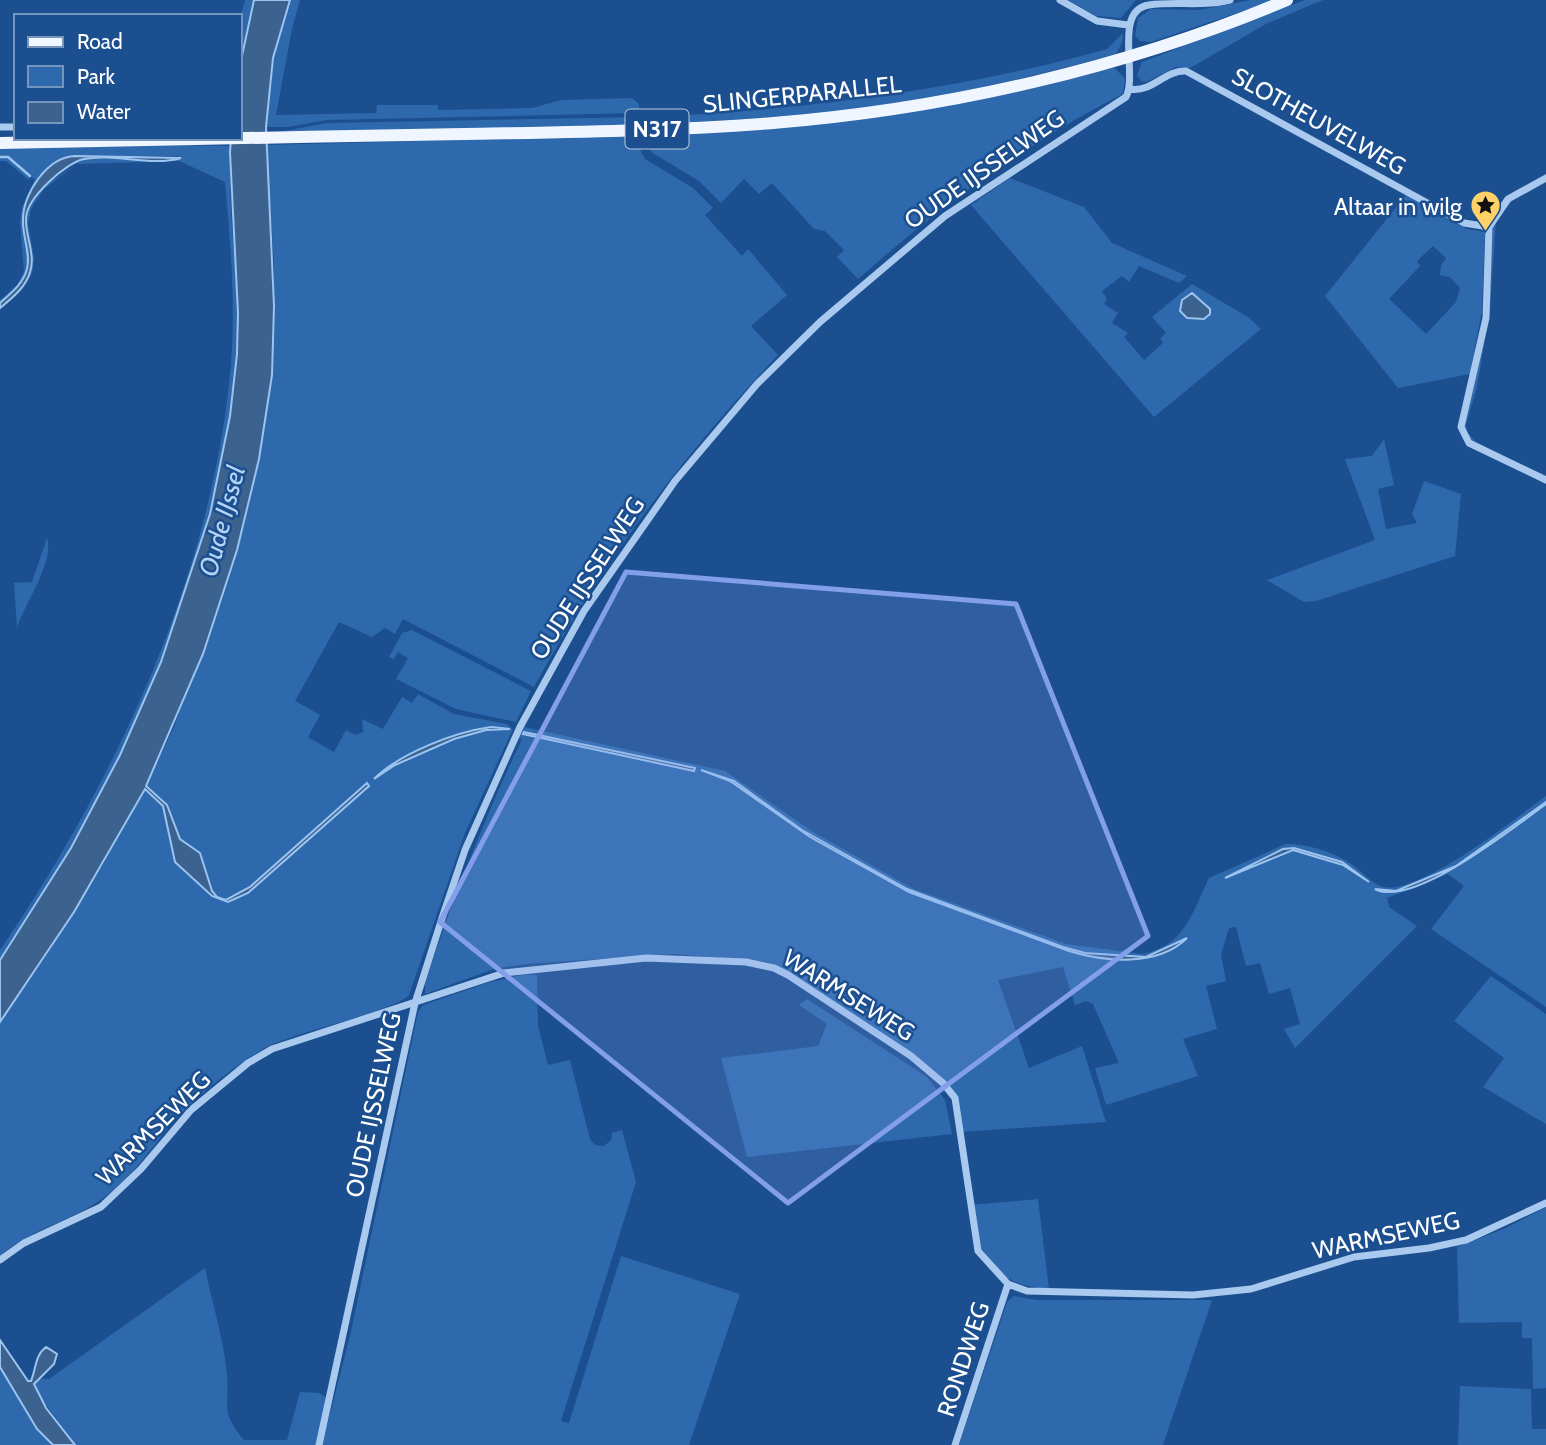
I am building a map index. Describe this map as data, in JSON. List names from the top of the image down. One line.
{"streets":{"main road":["SLINGERPARALLEL","N317"],"street":["SLOTHEUVELWEG","OUDE IJSSELWEG","WARMSEWEG","RONDWEG"]},"crossings":[["SLOTHEUVELWEG","OUDE IJSSELWEG"],["OUDE IJSSELWEG","WARMSEWEG"],["WARMSEWEG","RONDWEG"]],"water":["Oude IJssel"],"places":{"place":["Altaar in wilg"]},"legend":["Road","Park","Water"]}
